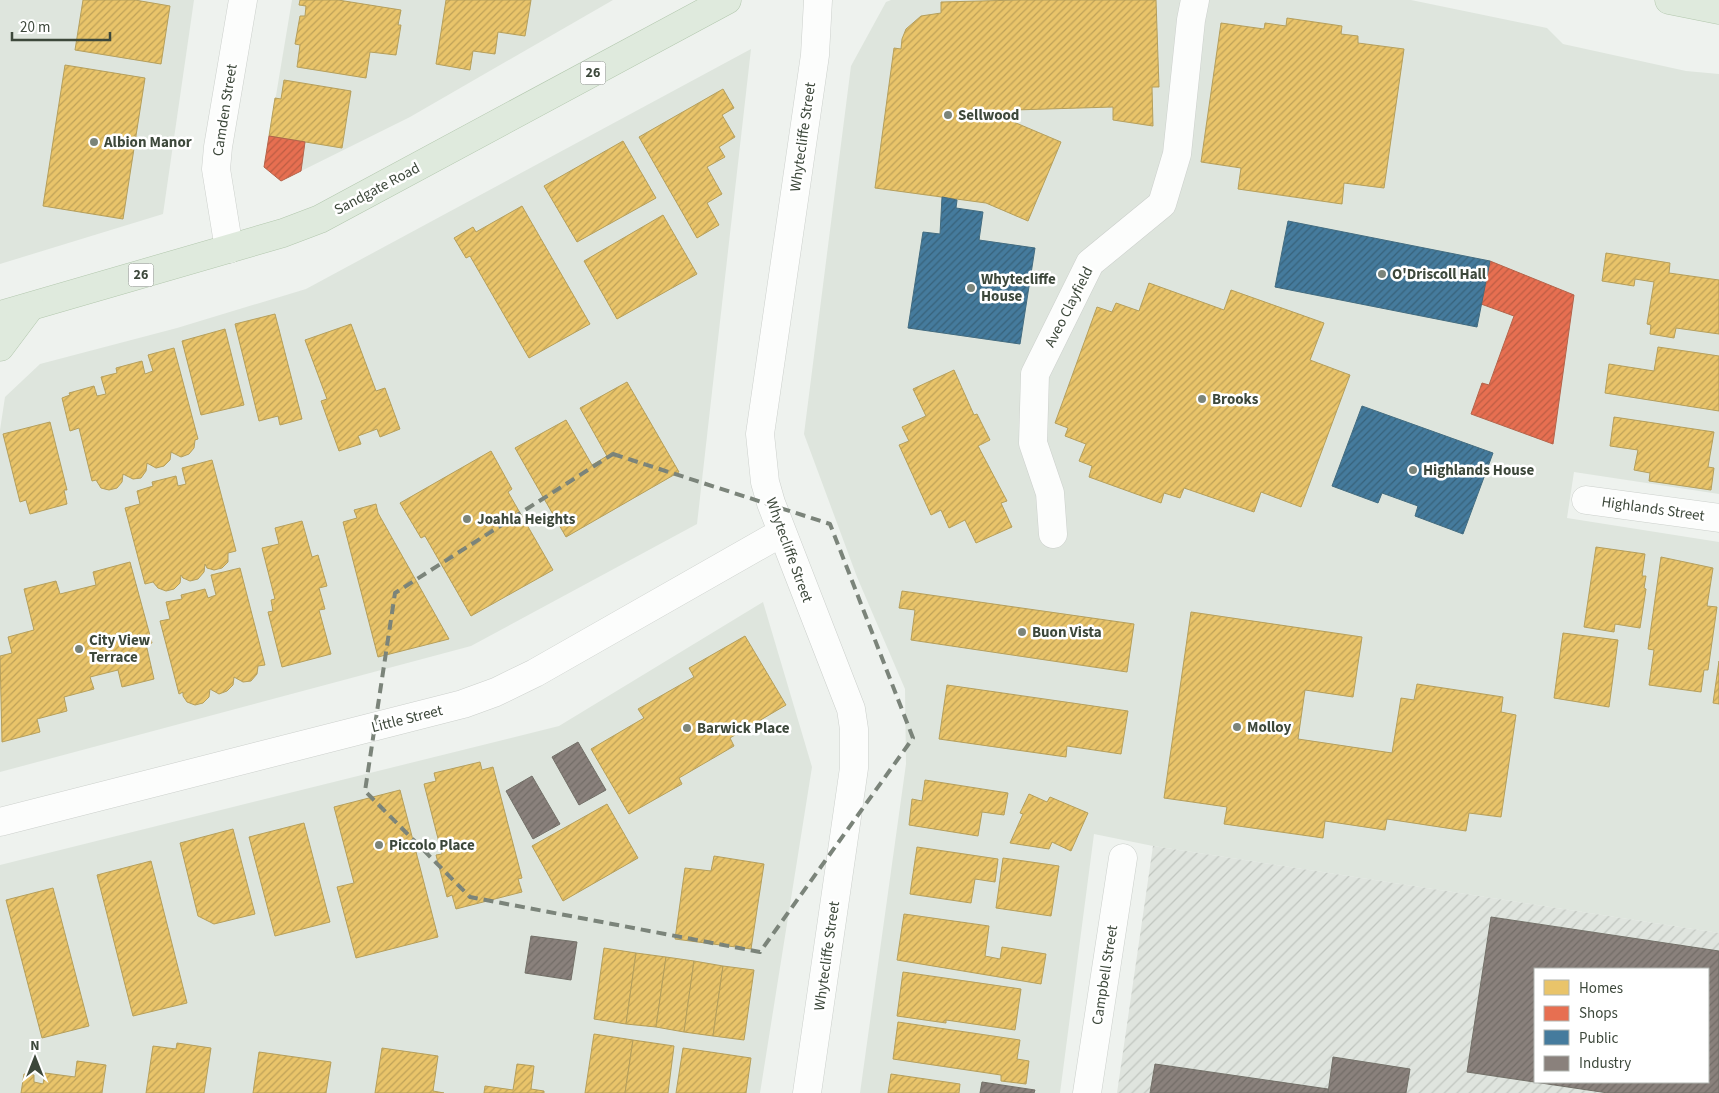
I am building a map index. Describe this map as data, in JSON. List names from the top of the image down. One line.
{"streets":{"highway":["26","Sandgate Road"],"street":["Camden Street","Whytecliffe Street","Aveo Clayfield","Highlands Street","Little Street","Campbell Street"]},"crossings":[["Camden Street","Sandgate Road"],["Whytecliffe Street","Little Street"]],"places":["Sellwood","Albion Manor","O'Driscoll Hall","Whytecliffe House","Brooks","Highlands House","Joahla Heights","Buon Vista","City View Terrace","Molloy","Barwick Place","Piccolo Place"],"legend":["Homes","Shops","Public","Industry"],"scale_bar":"20 m","north":"top"}
